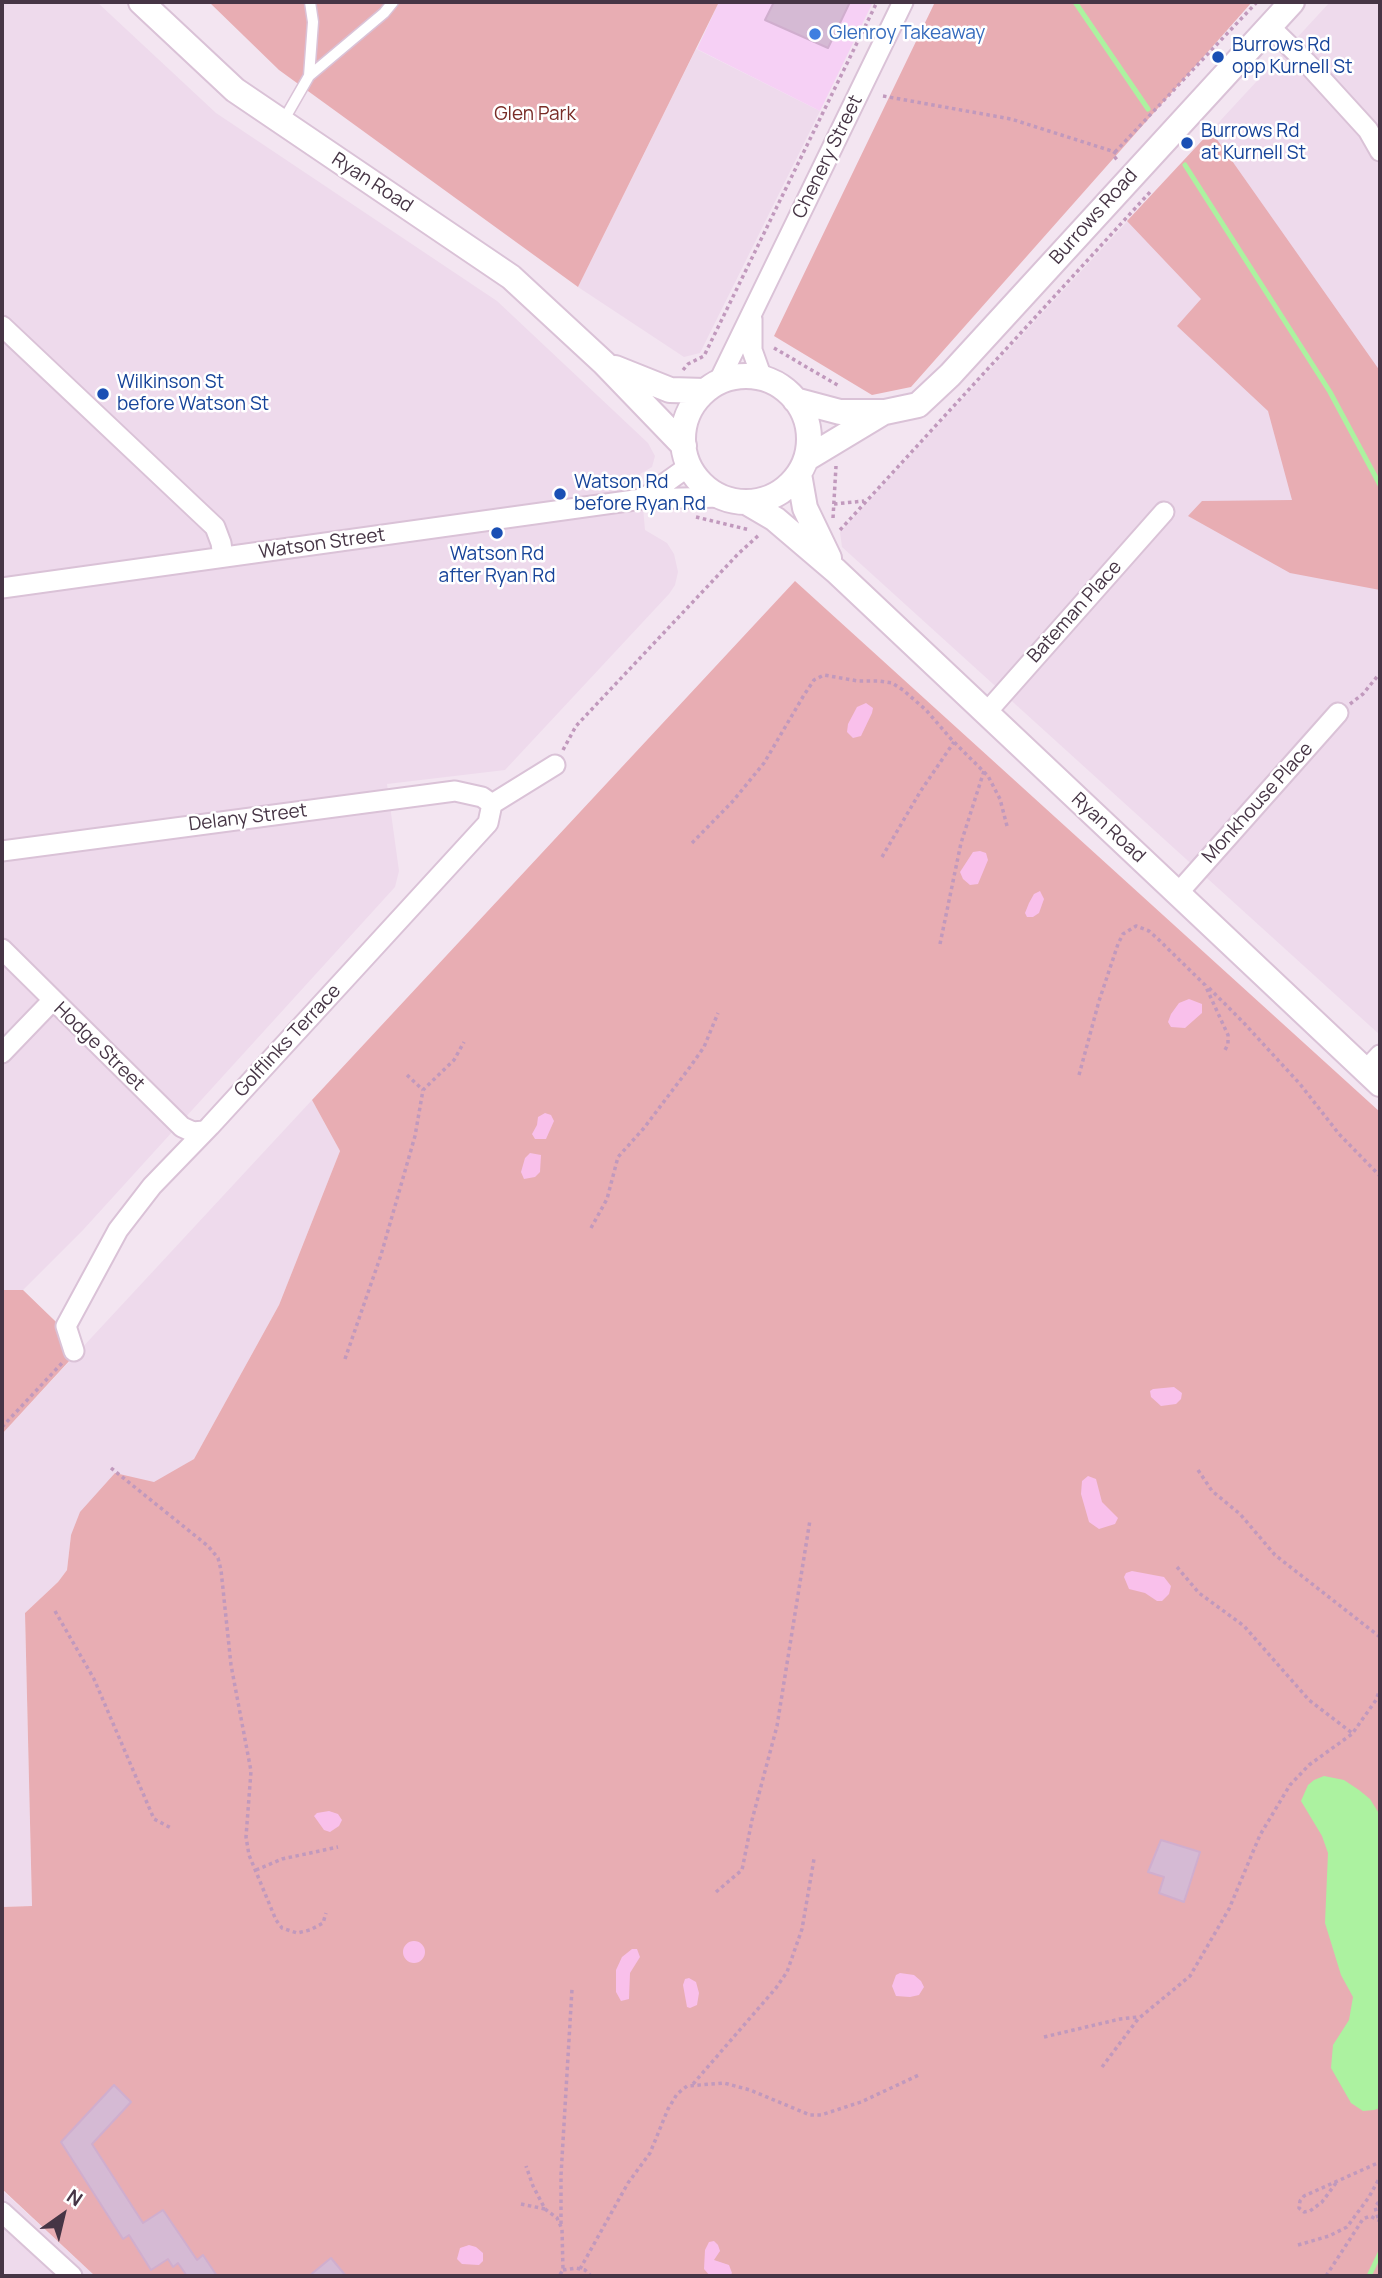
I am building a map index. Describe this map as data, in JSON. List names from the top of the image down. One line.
{"streets":{"street":["Chenery Street","Ryan Road","Burrows Road","Watson Street","Bateman Place","Monkhouse Place","Delany Street","Golflinks Terrace","Hodge Street"]},"crossings":[["Chenery Street","Ryan Road"],["Chenery Street","Burrows Road"],["Chenery Street","Watson Street"],["Ryan Road","Burrows Road"],["Ryan Road","Watson Street"],["Ryan Road","Bateman Place"],["Ryan Road","Monkhouse Place"],["Burrows Road","Watson Street"],["Delany Street","Golflinks Terrace"],["Golflinks Terrace","Hodge Street"]],"parks":["Glen Park"],"places":["Glenroy Takeaway","Burrows Rd opp Kurnell St","Burrows Rd at Kurnell St","Wilkinson St before Watson St","Watson Rd before Ryan Rd","Watson Rd after Ryan Rd"],"north":"top right"}
